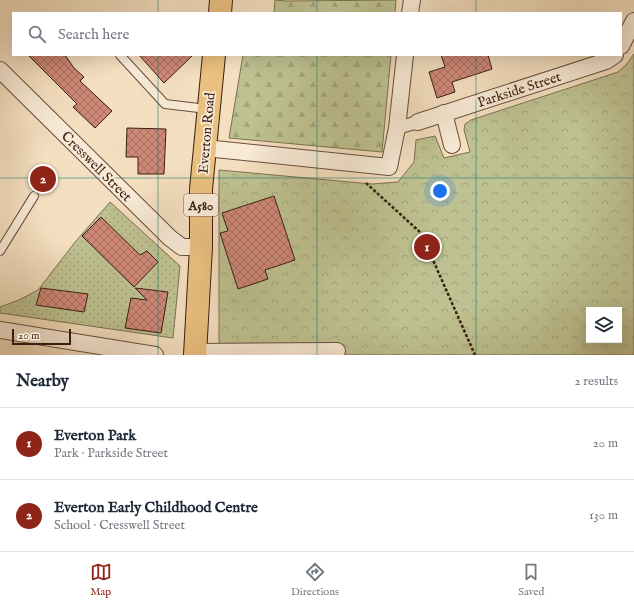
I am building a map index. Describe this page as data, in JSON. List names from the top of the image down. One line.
{"streets":{"main road":["Everton Road","A580"],"street":["Parkside Street","Cresswell Street"]},"crossings":[["Everton Road","Cresswell Street"]],"scale_bar":"20 m","page":{"search":"Search here","pins":["2","1"],"scale":"20 m","heading":["Nearby","2 results"],"list":[{"mark":"1","name":"Everton Park","note":"Park · Parkside Street","value":"20 m"},{"mark":"2","name":"Everton Early Childhood Centre","note":"School · Cresswell Street","value":"130 m"}],"nav":["Map","Directions","Saved"]}}
